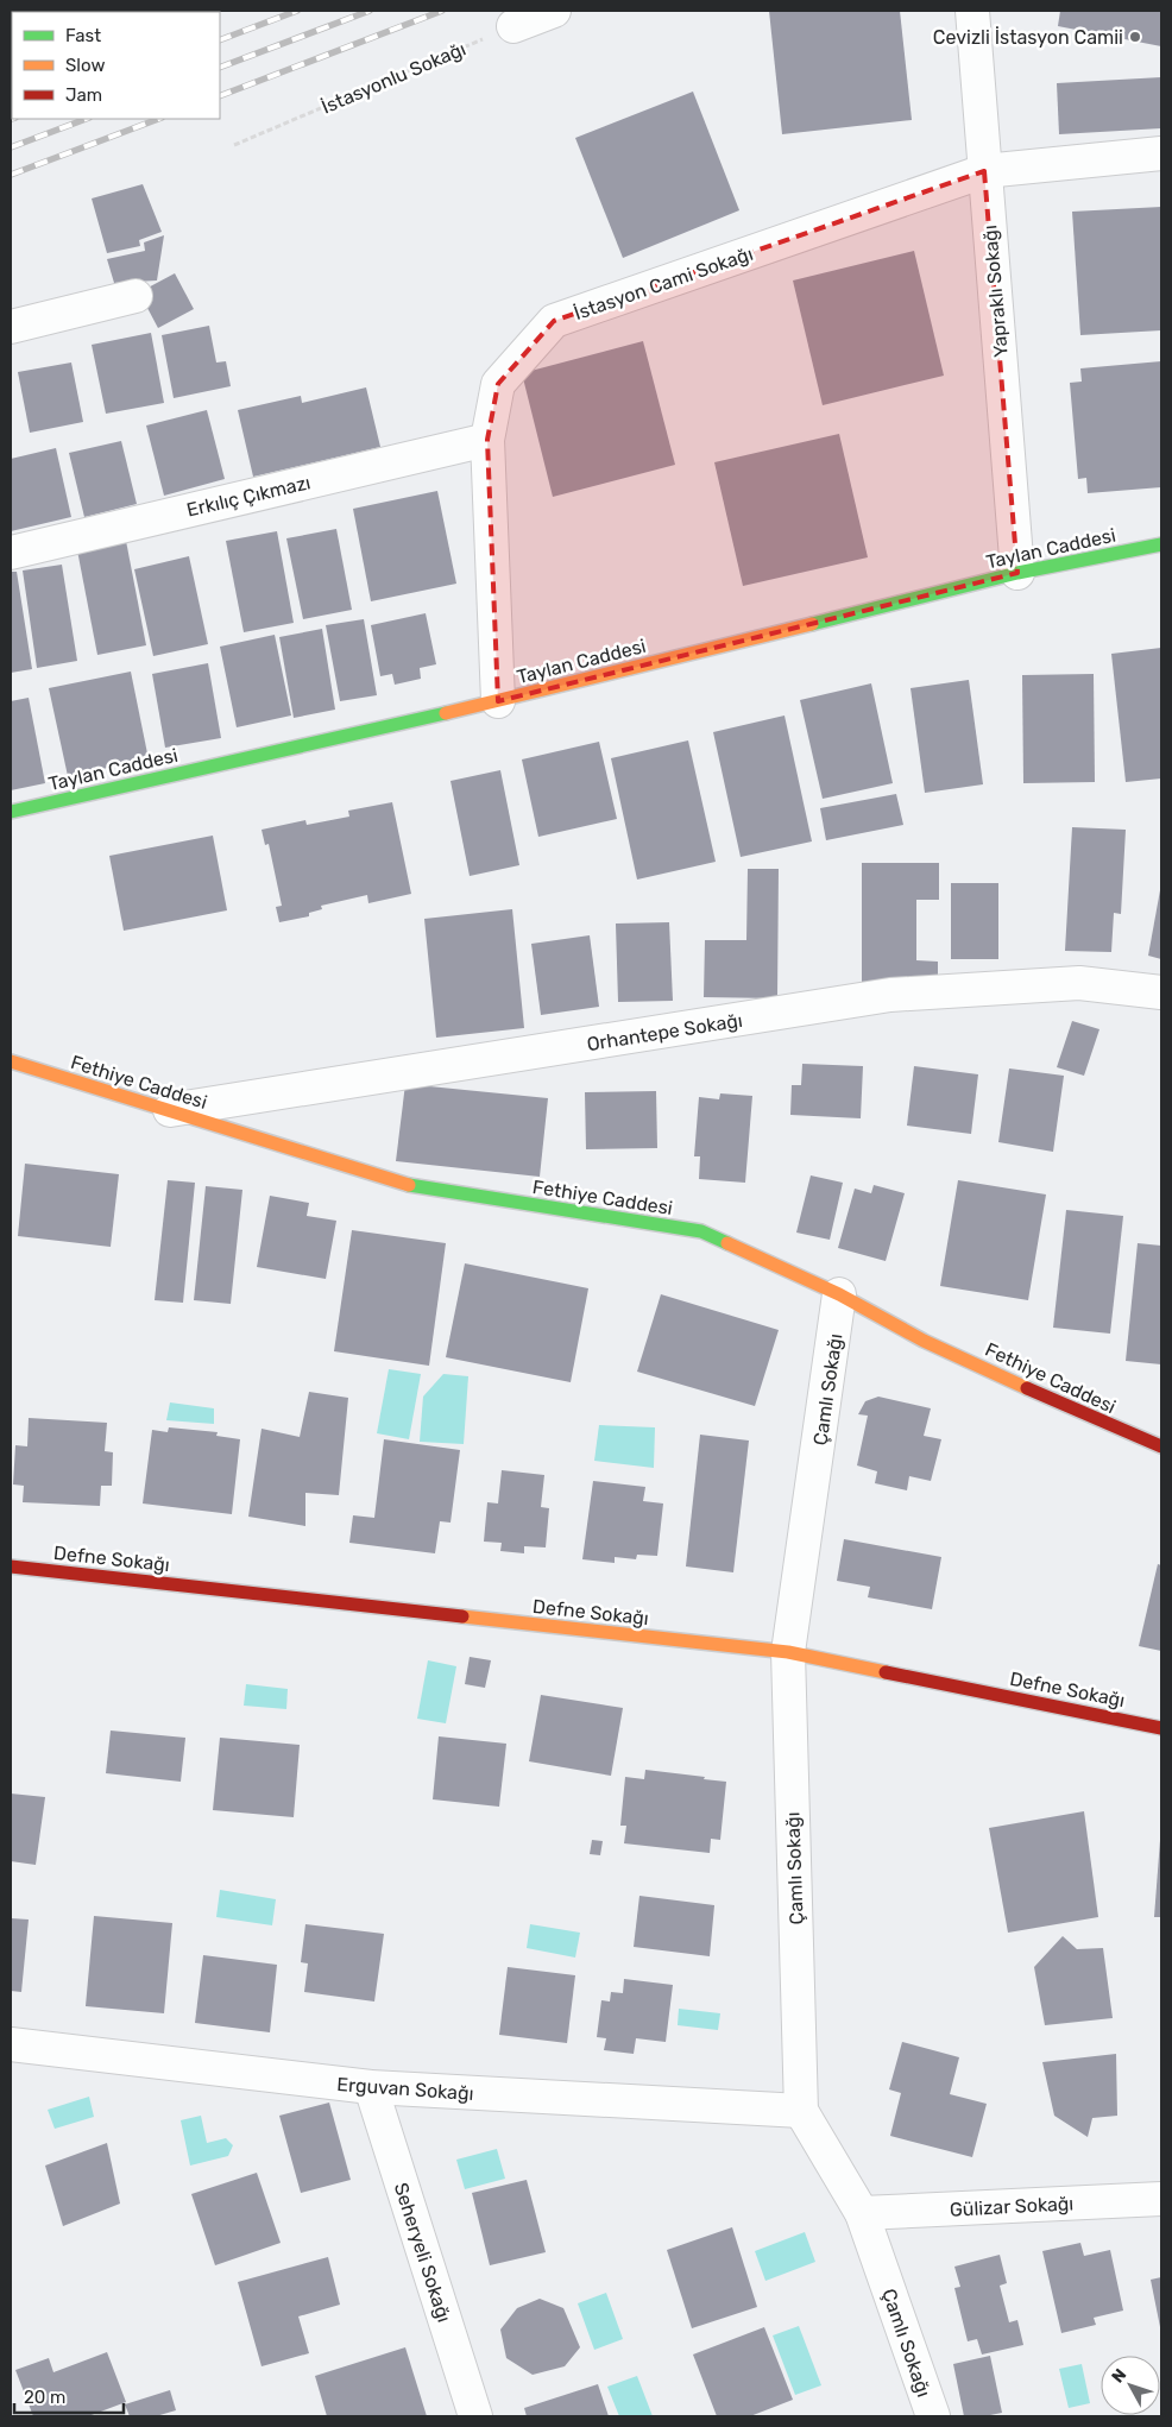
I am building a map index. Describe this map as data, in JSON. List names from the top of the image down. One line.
{"streets":{"street":["İstasyon Cami Sokağı","Yapraklı Sokağı","Erkılıç Çıkmazı","Taylan Caddesi","Orhantepe Sokağı","Fethiye Caddesi","Çamlı Sokağı","Defne Sokağı","Erguvan Sokağı","Gülizar Sokağı","Seheryeli Sokağı"],"path":["İstasyonlu Sokağı"]},"crossings":[["İstasyon Cami Sokağı","Yapraklı Sokağı"],["İstasyon Cami Sokağı","Erkılıç Çıkmazı"],["İstasyon Cami Sokağı","Taylan Caddesi"],["Yapraklı Sokağı","Taylan Caddesi"],["Orhantepe Sokağı","Fethiye Caddesi"],["Fethiye Caddesi","Çamlı Sokağı"],["Çamlı Sokağı","Defne Sokağı"],["Çamlı Sokağı","Erguvan Sokağı"],["Çamlı Sokağı","Gülizar Sokağı"],["Erguvan Sokağı","Seheryeli Sokağı"]],"places":["Cevizli İstasyon Camii"],"legend":["Fast","Slow","Jam"],"scale_bar":"20 m","north":"top left"}
